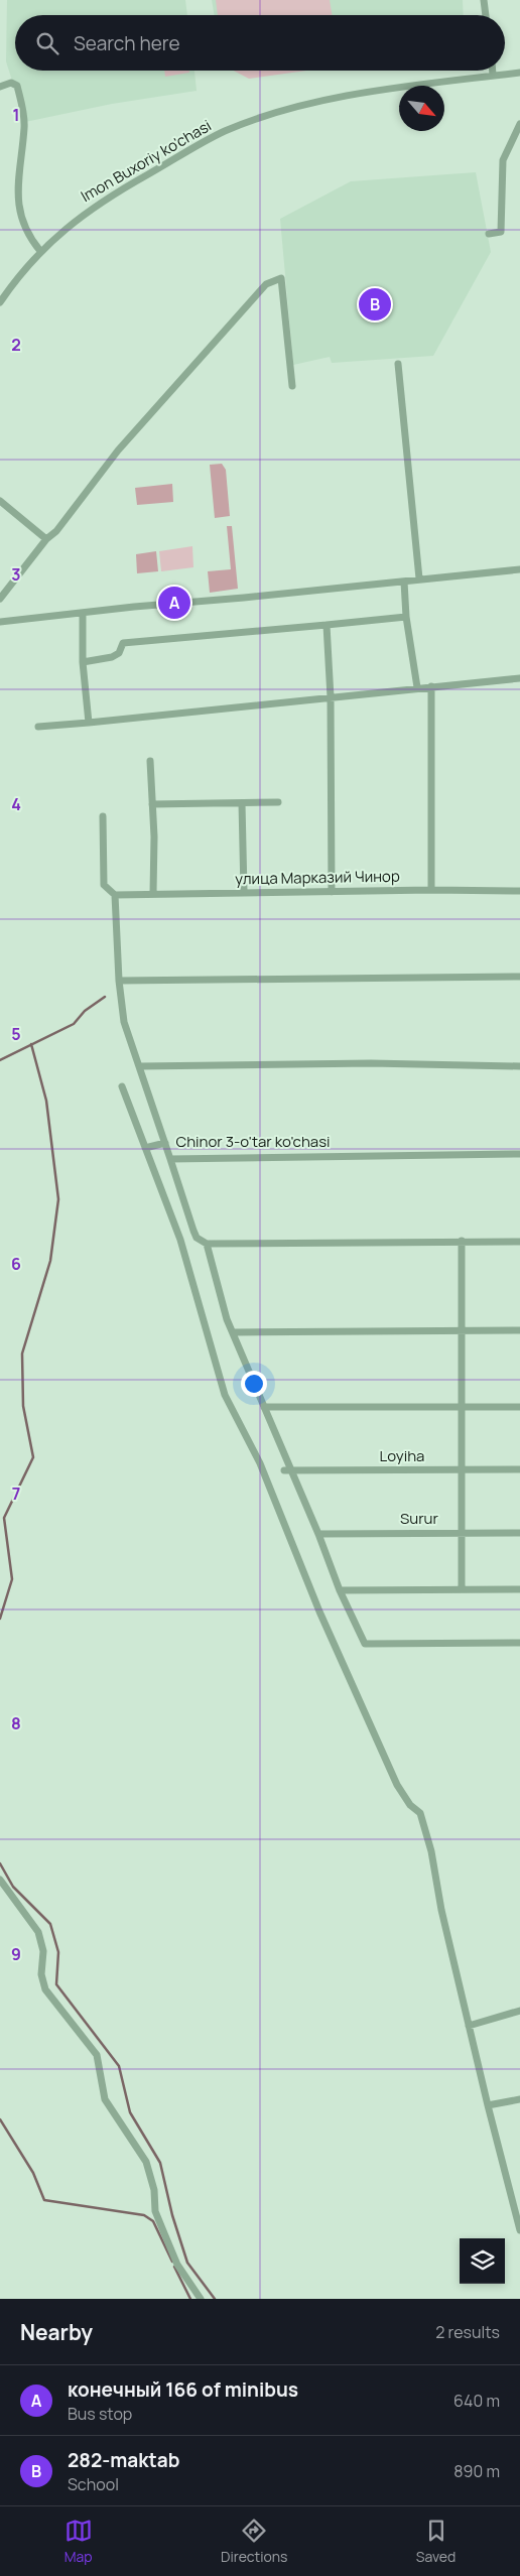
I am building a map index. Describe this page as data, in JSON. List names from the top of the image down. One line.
{"streets":{"street":["Imon Buxoriy ko'chasi","улица Марказий Чинор","Chinor 3-o'tar ko'chasi","Loyiha","Surur"]},"crossings":[["улица Марказий Чинор","Chinor 3-o'tar ko'chasi"]],"north":"bottom right","page":{"search":"Search here","pins":["B","A"],"heading":["Nearby","2 results"],"list":[{"mark":"A","name":"конечный 166 of minibus","note":"Bus stop","value":"640 m"},{"mark":"B","name":"282-maktab","note":"School","value":"890 m"}],"nav":["Map","Directions","Saved"]},"grid":{"rows":["1","2","3","4","5","6","7","8","9"]}}
